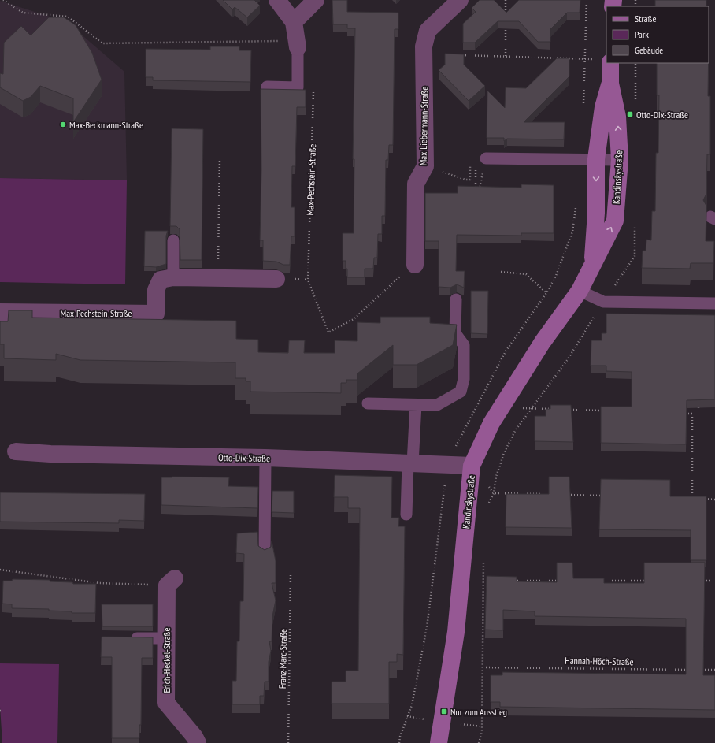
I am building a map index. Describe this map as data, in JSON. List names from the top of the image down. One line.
{"streets":{"street":["Max-Liebermann-Straße","Kandinskystraße","Max-Pechstein-Straße","Otto-Dix-Straße","Erich-Heckel-Straße"],"path":["Franz-Marc-Straße","Hannah-Höch-Straße"]},"crossings":[["Max-Liebermann-Straße","Max-Pechstein-Straße"],["Kandinskystraße","Otto-Dix-Straße"]],"places":{"transit":["Otto-Dix-Straße","Nur zum Ausstieg"],"other":["Max-Beckmann-Straße"]},"legend":["Straße","Park","Gebäude"]}
